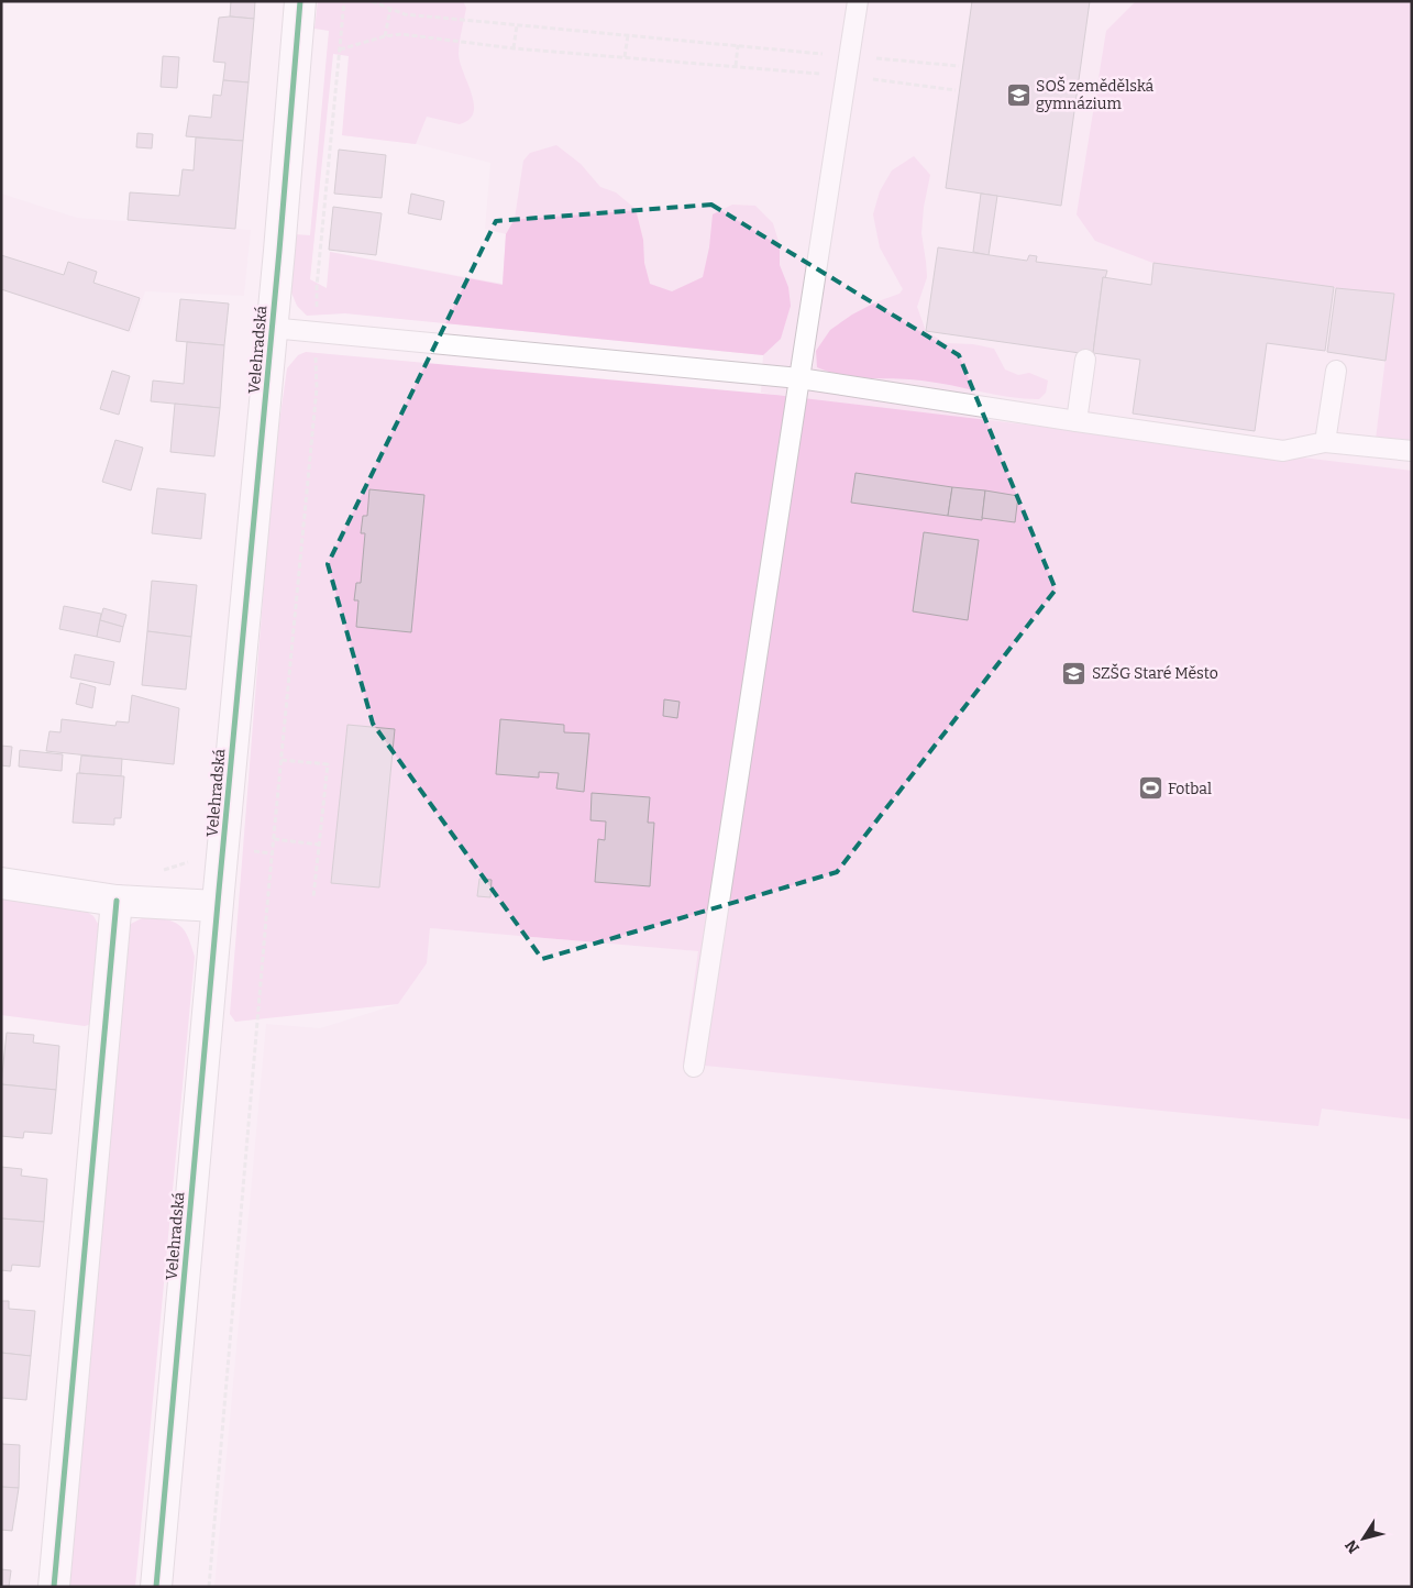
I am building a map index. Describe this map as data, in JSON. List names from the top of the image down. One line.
{"streets":{"street":["Velehradská"]},"places":{"school or university":["SOŠ zemědělská gymnázium","SZŠG Staré Město"],"sports":["Fotbal"]},"north":"bottom left"}
